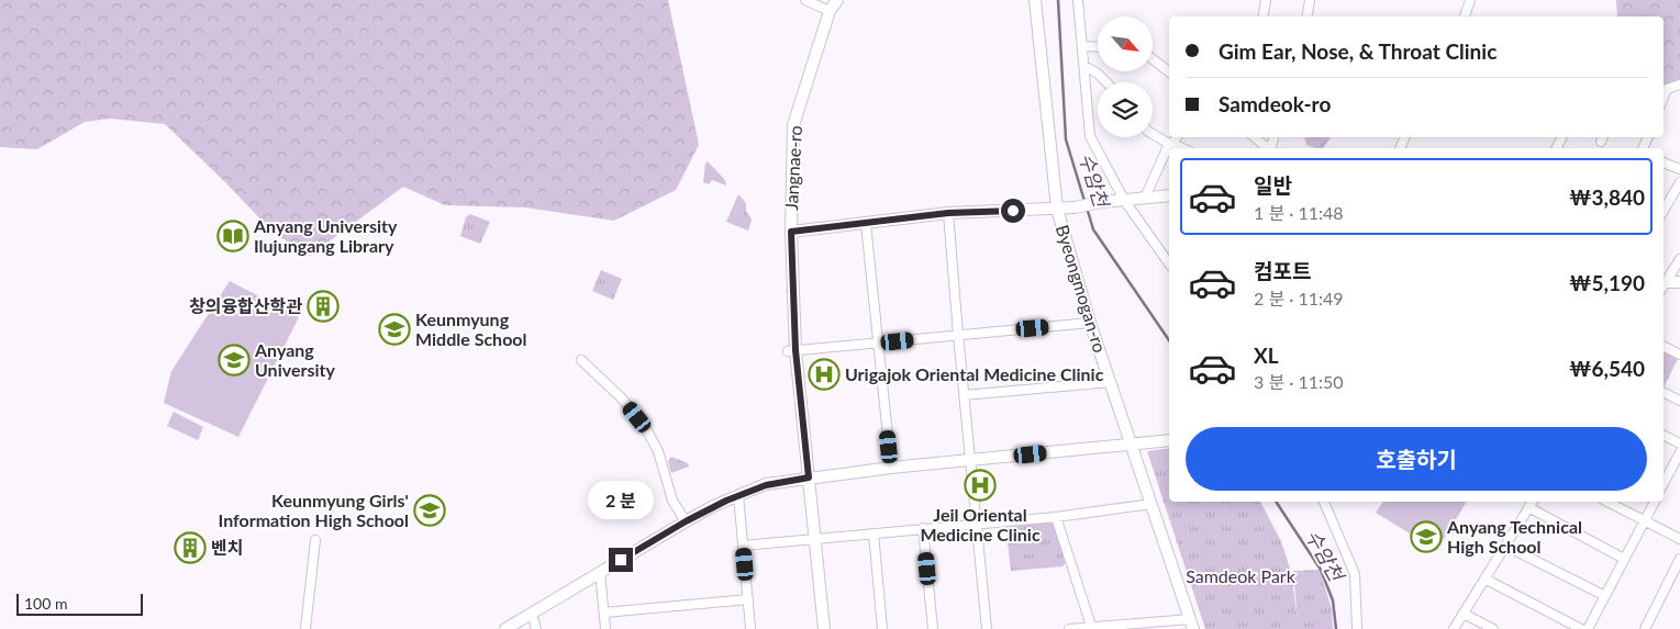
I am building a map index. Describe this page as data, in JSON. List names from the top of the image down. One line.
{"streets":{"street":["Jangnae-ro","Byeongmogan-ro"]},"water":["수암천"],"parks":["Samdeok Park"],"places":{"library":["Anyang University Ilujungang Library"],"building":["창의융합산학관","벤치"],"school or university":["Keunmyung Middle School","Anyang University","Keunmyung Girls' Information High School","Anyang Technical High School"],"hospital":["Urigajok Oriental Medicine Clinic","Jeil Oriental Medicine Clinic"]},"scale_bar":"100 m","north":"bottom right","page":{"banner":["Gim Ear, Nose, & Throat Clinic","Samdeok-ro"],"list":[{"name":"일반","note":"1 분 · 11:48","value":"₩3,840"},{"name":"컴포트","note":"2 분 · 11:49","value":"₩5,190"},{"name":"XL","note":"3 분 · 11:50","value":"₩6,540"}],"buttons":"호출하기","bubble":"2 분","scale":"100 m"}}
